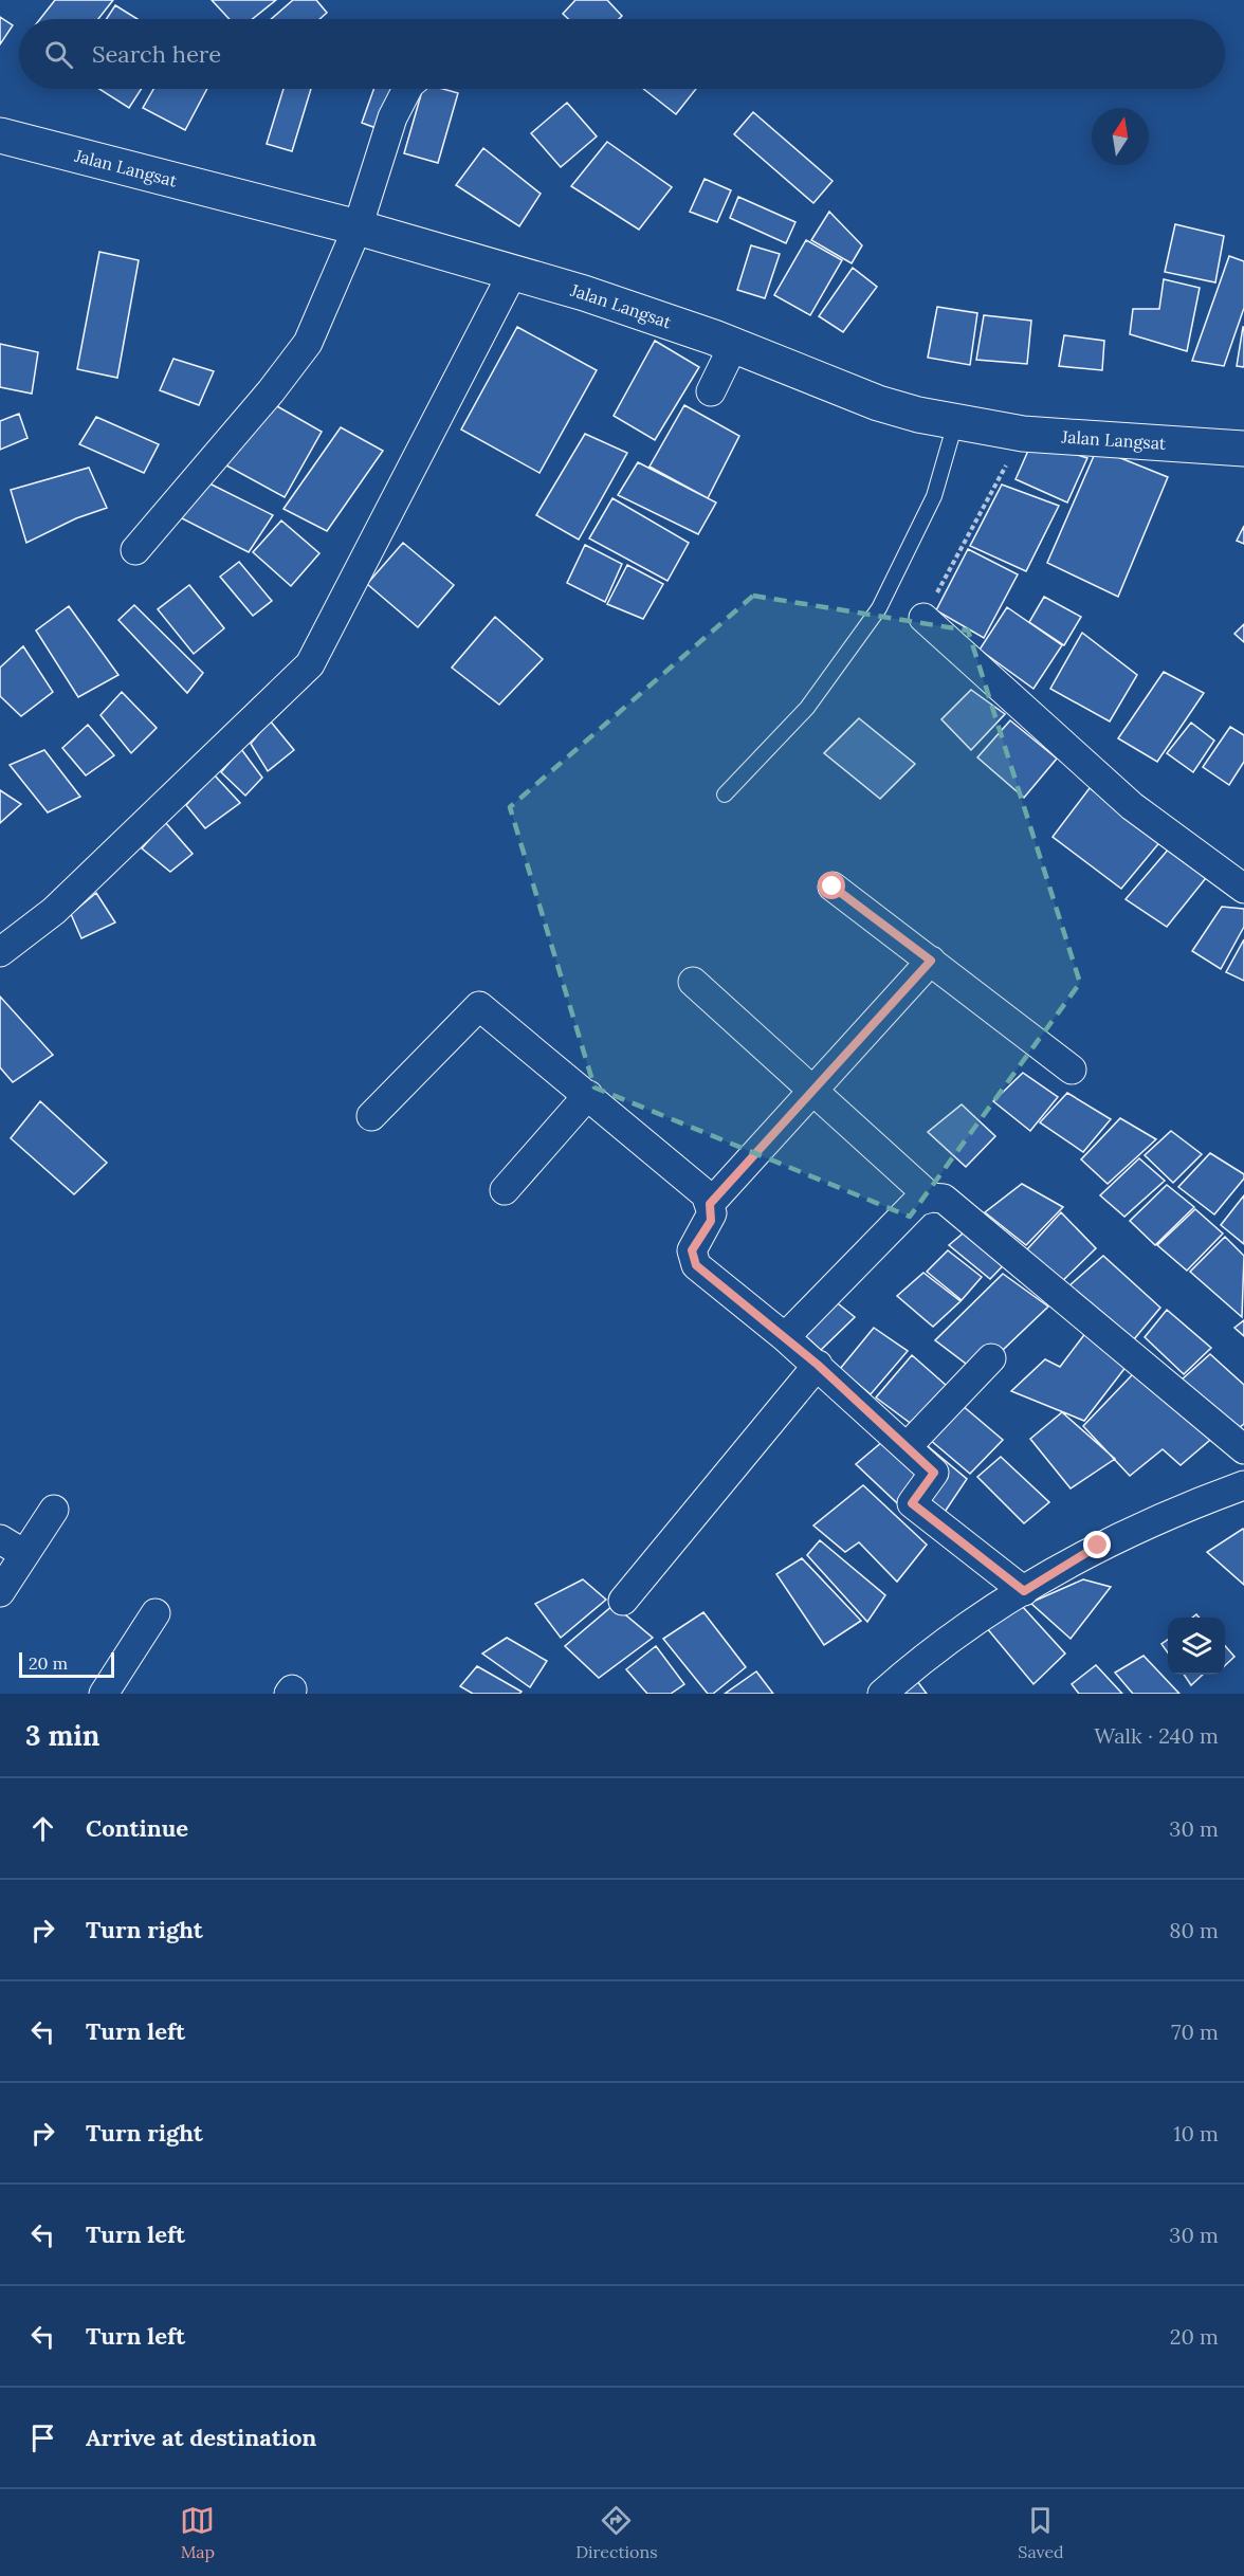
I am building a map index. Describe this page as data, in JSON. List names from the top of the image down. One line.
{"streets":{"street":["Jalan Langsat"]},"scale_bar":"20 m","north":"top","page":{"search":"Search here","scale":"20 m","heading":["3 min","Walk · 240 m"],"list":[["Continue","30 m"],["Turn right","80 m"],["Turn left","70 m"],["Turn right","10 m"],["Turn left","30 m"],["Turn left","20 m"],"Arrive at destination"],"nav":["Map","Directions","Saved"]}}
